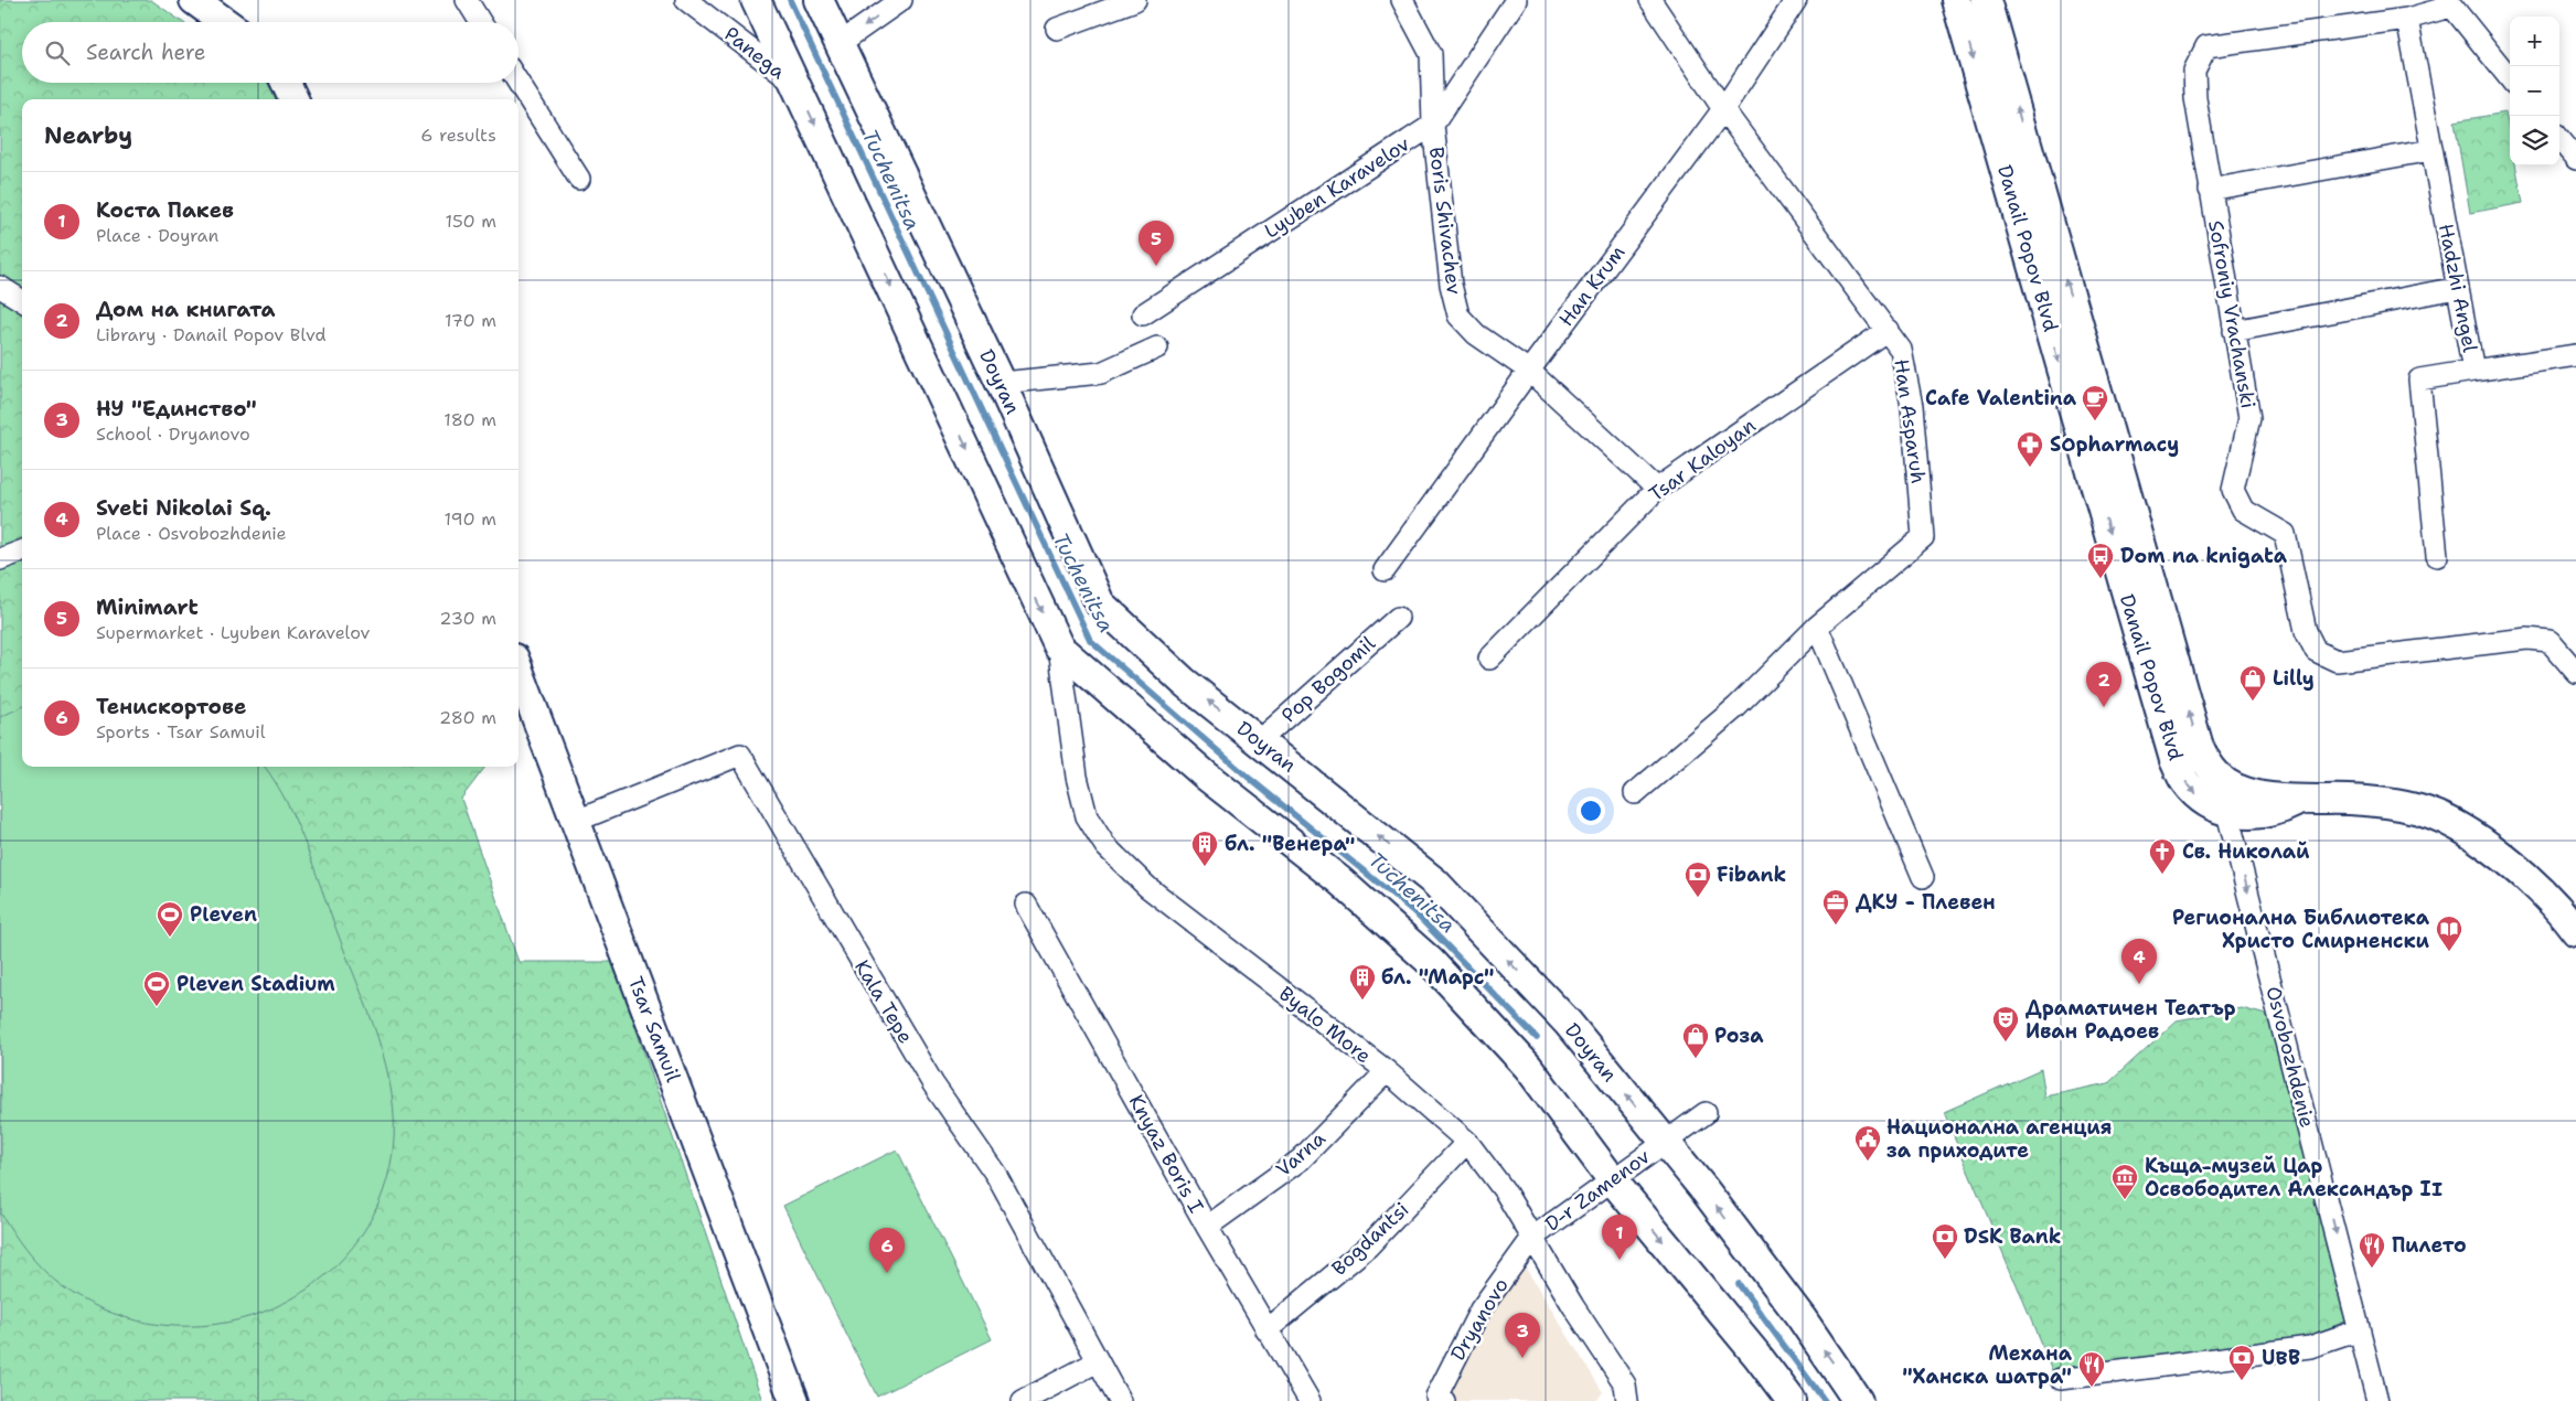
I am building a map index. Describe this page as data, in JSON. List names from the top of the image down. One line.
{"streets":{"main road":["Danail Popov Blvd","Doyran","Tsar Samuil"],"street":["Panega","Lyuben Karavelov","Boris Shivachev","Han Krum","Hadzhi Angel","Sofroniy Vrachanski","Han Asparuh","Tsar Kaloyan","Pop Bogomil","Kala Tepe","Byalo More","Osvobozhdenie","Knyaz Boris I","Varna","D-r Zamenov","Bogdantsi","Dryanovo"]},"crossings":[["Lyuben Karavelov","Boris Shivachev"],["Boris Shivachev","Han Krum"],["Boris Shivachev","Tsar Kaloyan"],["Danail Popov Blvd","Osvobozhdenie"],["Han Krum","Han Asparuh"],["Hadzhi Angel","Sofroniy Vrachanski"],["Doyran","Pop Bogomil"],["Doyran","D-r Zamenov"],["Han Asparuh","Tsar Kaloyan"],["Kala Tepe","Tsar Samuil"],["Byalo More","Varna"],["Byalo More","D-r Zamenov"],["Byalo More","Bogdantsi"],["Byalo More","Dryanovo"],["Knyaz Boris I","Varna"],["Knyaz Boris I","Bogdantsi"],["D-r Zamenov","Dryanovo"]],"one_way":["Osvobozhdenie"],"water":["Tuchenitsa"],"places":{"cafe":["Cafe Valentina"],"pharmacy":["SOpharmacy"],"bus stop":["Dom na knigata"],"shop":["Lilly","Роза"],"building":["бл. \"Венера\"","бл. \"Марс\""],"church":["Св. Николай"],"bank":["Fibank","DSK Bank","UBB"],"office":["ДКУ - Плевен"],"sports":["Pleven","Pleven Stadium"],"library":["Регионална Библиотека Христо Смирненски"],"theatre":["Драматичен Театър Иван Радоев"],"public building":["Национална агенция за приходите"],"museum":["Къща-музей Цар Освободител Александър II"],"restaurant":["Пилето","Механа \"Ханска шатра\""]},"page":{"map_buttons":["+","−"],"search":"Search here","heading":["Nearby","6 results"],"list":[{"mark":"1","name":"Коста Пакев","note":"Place · Doyran","value":"150 m"},{"mark":"2","name":"Дом на книгата","note":"Library · Danail Popov Blvd","value":"170 m"},{"mark":"3","name":"НУ \"Единство\"","note":"School · Dryanovo","value":"180 m"},{"mark":"4","name":"Sveti Nikolai Sq.","note":"Place · Osvobozhdenie","value":"190 m"},{"mark":"5","name":"Minimart","note":"Supermarket · Lyuben Karavelov","value":"230 m"},{"mark":"6","name":"Тенискортове","note":"Sports · Tsar Samuil","value":"280 m"}],"pins":["5","2","4","1","6","3"]}}
